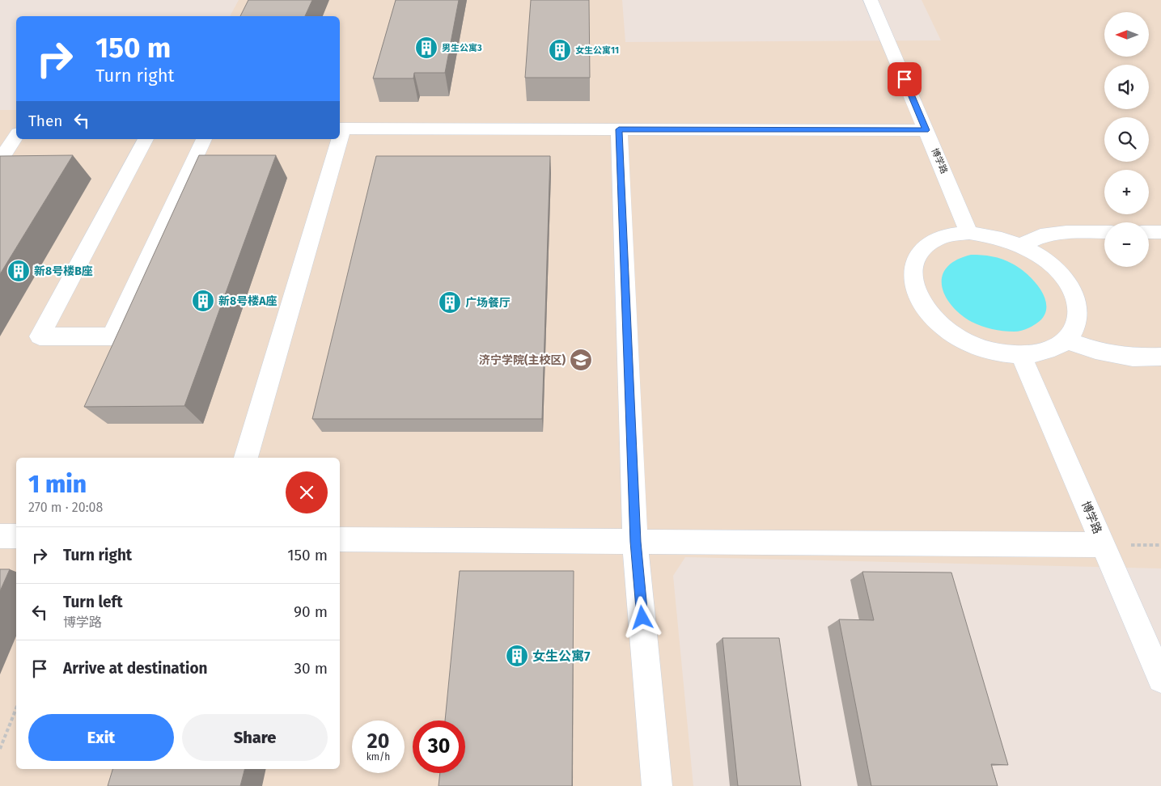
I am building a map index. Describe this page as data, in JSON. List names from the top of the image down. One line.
{"streets":{"street":["博学路"]},"places":{"building":["男生公寓3","女生公寓11","新8号楼B座","新8号楼A座","广场餐厅","女生公寓7"],"school or university":["济宁学院(主校区)"]},"north":"left","page":{"map_buttons":["+","−"],"turn":["150 m","Turn right"],"then":"Then","heading":["1 min","270 m · 20:08"],"list":[{"name":"Turn right","value":"150 m"},{"name":"Turn left","note":"博学路","value":"90 m"},{"name":"Arrive at destination","value":"30 m"}],"buttons":["Exit","Share"],"speed":"20 km/h","limit":"30"}}
